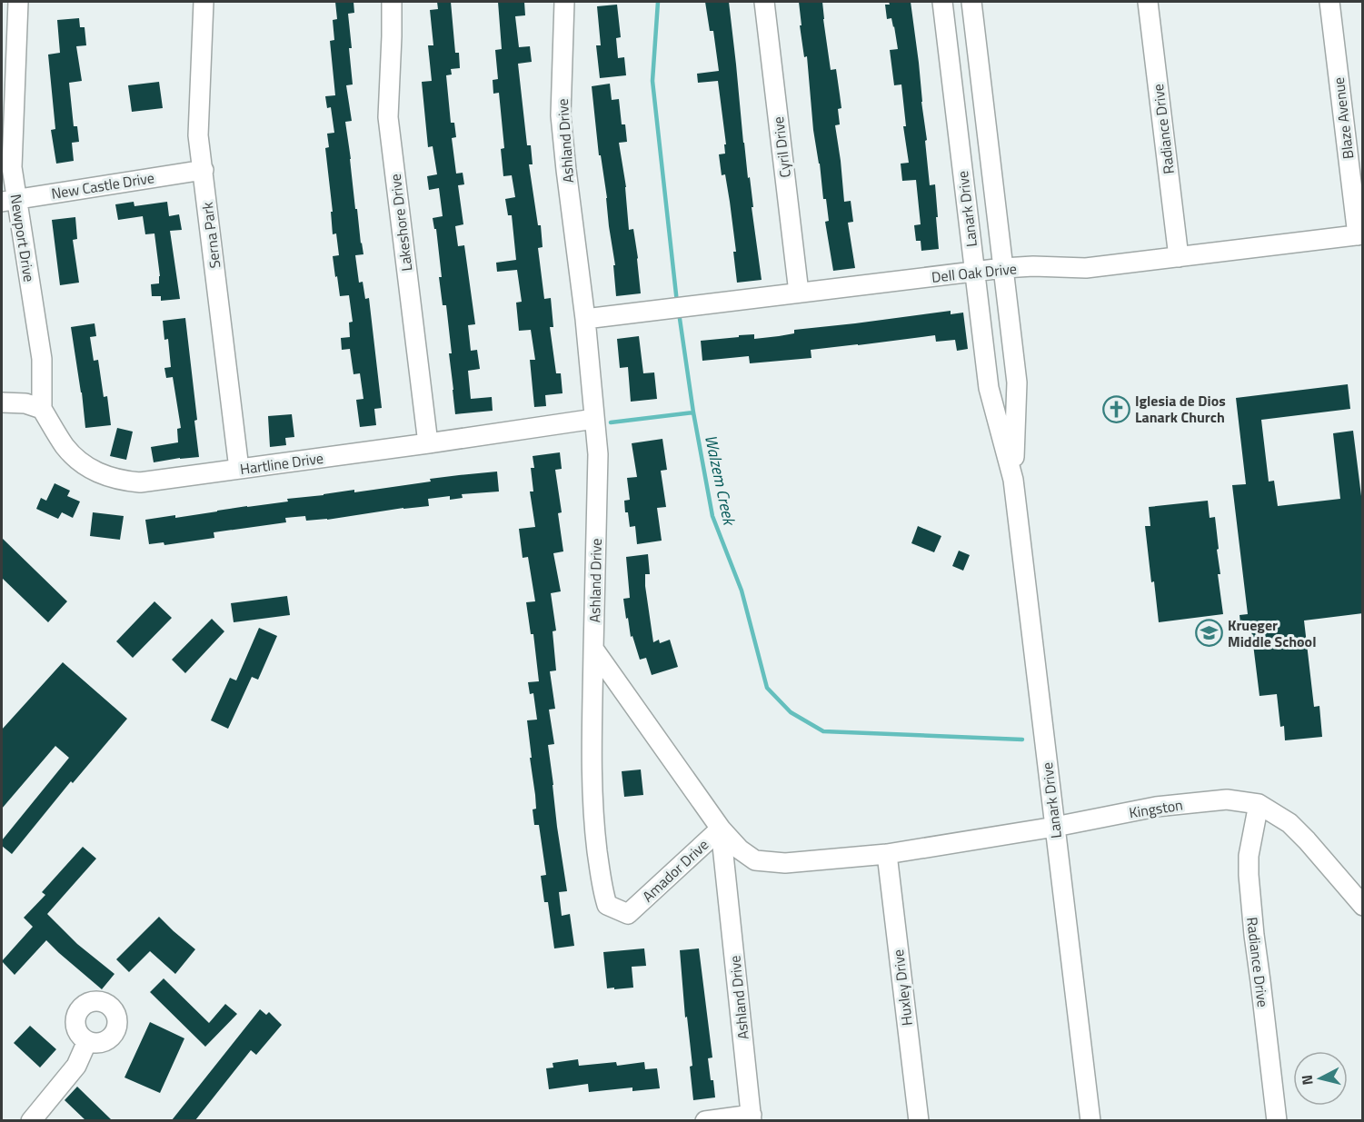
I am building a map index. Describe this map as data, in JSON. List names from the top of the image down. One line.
{"streets":{"street":["Blaze Avenue","Radiance Drive","Ashland Drive","Cyril Drive","New Castle Drive","Lanark Drive","Lakeshore Drive","Serna Park","Newport Drive","Dell Oak Drive","Hartline Drive","Kingston","Amador Drive","Huxley Drive"]},"crossings":[["Blaze Avenue","Dell Oak Drive"],["Radiance Drive","Dell Oak Drive"],["Radiance Drive","Kingston"],["Ashland Drive","Dell Oak Drive"],["Ashland Drive","Hartline Drive"],["Ashland Drive","Amador Drive"],["Cyril Drive","Dell Oak Drive"],["New Castle Drive","Serna Park"],["New Castle Drive","Newport Drive"],["Lanark Drive","Dell Oak Drive"],["Lanark Drive","Kingston"],["Lanark Drive","Amador Drive"],["Lakeshore Drive","Hartline Drive"],["Serna Park","Hartline Drive"],["Newport Drive","Hartline Drive"],["Kingston","Amador Drive"],["Amador Drive","Huxley Drive"]],"water":["Walzem Creek"],"places":{"church":["Iglesia de Dios Lanark Church"],"school or university":["Krueger Middle School"]},"north":"left"}
